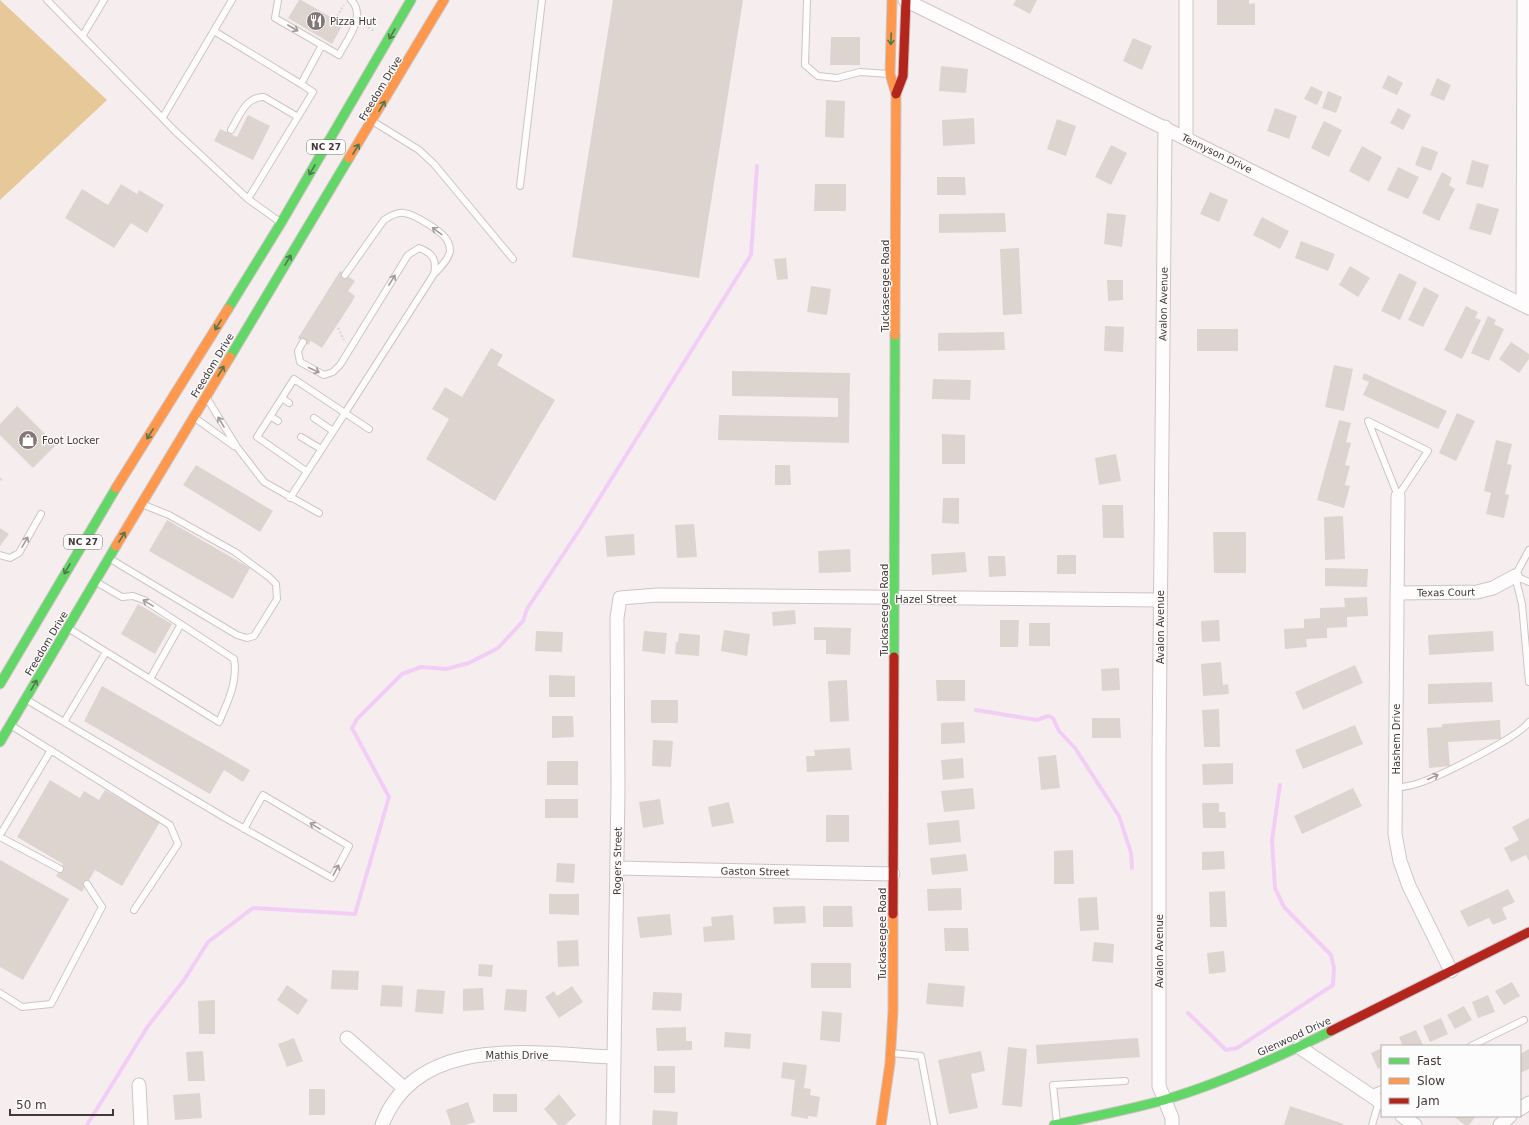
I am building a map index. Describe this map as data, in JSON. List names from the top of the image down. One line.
{"streets":{"main road":["Freedom Drive","NC 27","Tuckaseegee Road","Glenwood Drive"],"street":["Tennyson Drive","Avalon Avenue","Texas Court","Hazel Street","Hashem Drive","Rogers Street","Gaston Street","Mathis Drive"]},"crossings":[["Tennyson Drive","Tuckaseegee Road"],["Tennyson Drive","Avalon Avenue"],["Tuckaseegee Road","Hazel Street"],["Tuckaseegee Road","Gaston Street"],["Avalon Avenue","Hazel Street"],["Avalon Avenue","Glenwood Drive"],["Texas Court","Hashem Drive"],["Hazel Street","Rogers Street"],["Hashem Drive","Glenwood Drive"],["Rogers Street","Gaston Street"],["Rogers Street","Mathis Drive"]],"places":{"restaurant":["Pizza Hut"],"shop":["Foot Locker"]},"legend":["Fast","Slow","Jam"],"scale_bar":"50 m"}
